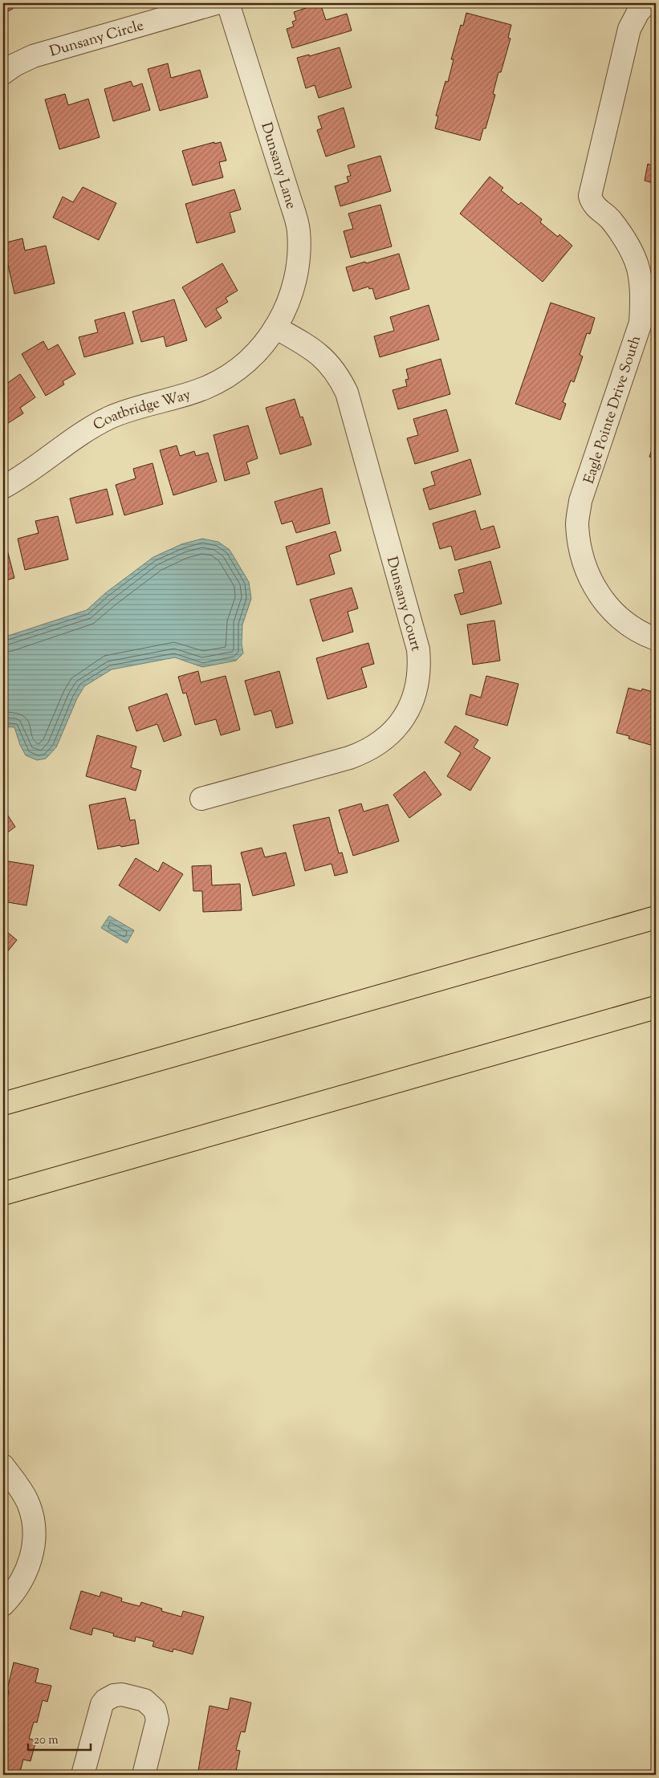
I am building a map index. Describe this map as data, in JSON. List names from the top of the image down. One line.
{"streets":{"street":["Dunsany Circle","Dunsany Lane","Eagle Pointe Drive South","Coatbridge Way","Dunsany Court"]},"crossings":[["Dunsany Lane","Coatbridge Way"],["Dunsany Lane","Dunsany Court"],["Coatbridge Way","Dunsany Court"]],"scale_bar":"20 m"}
